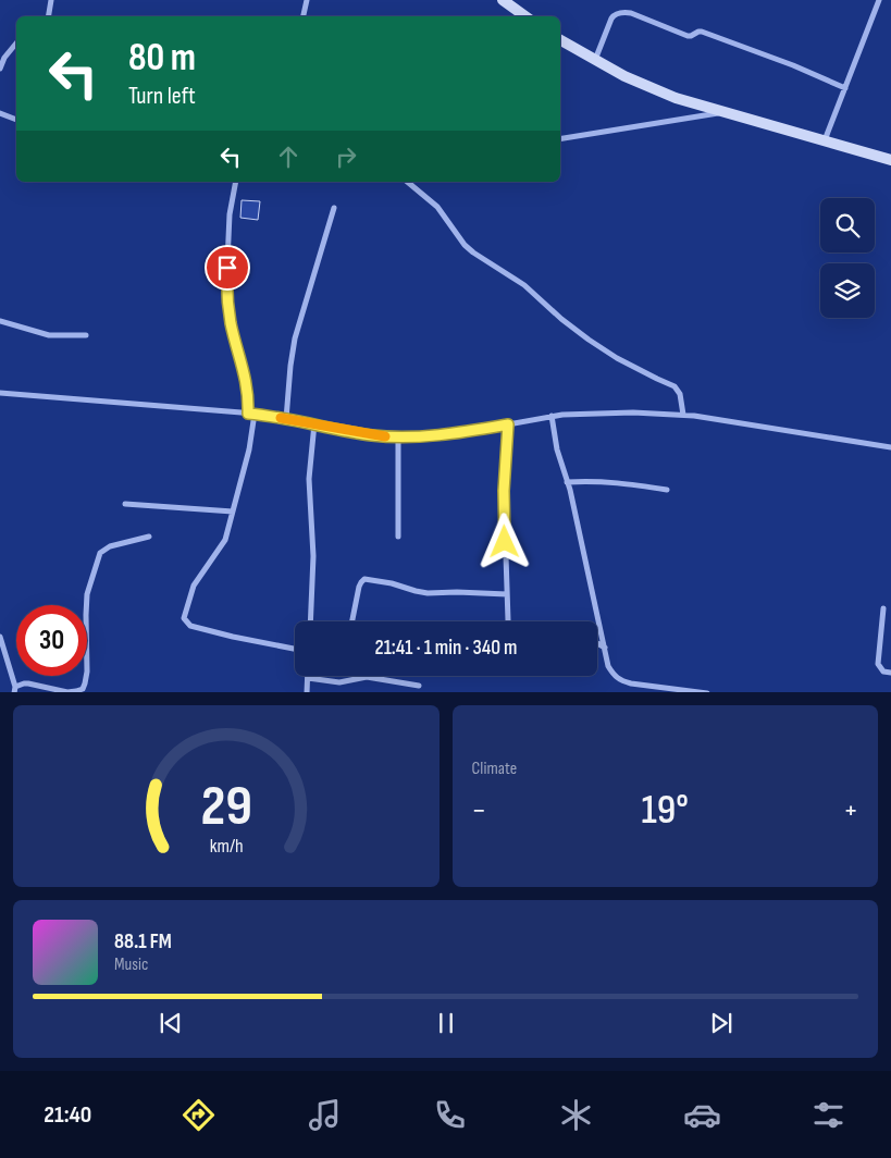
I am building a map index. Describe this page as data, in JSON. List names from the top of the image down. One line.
{"page":{"turn":["80 m","Turn left"],"limit":"30","trip":"21:41 · 1 min · 340 m","tile":"Climate","heat":["−","19°","+"],"song":["88.1 FM","Music"],"tabs":"21:40","gauge":["29","km/h"]}}
